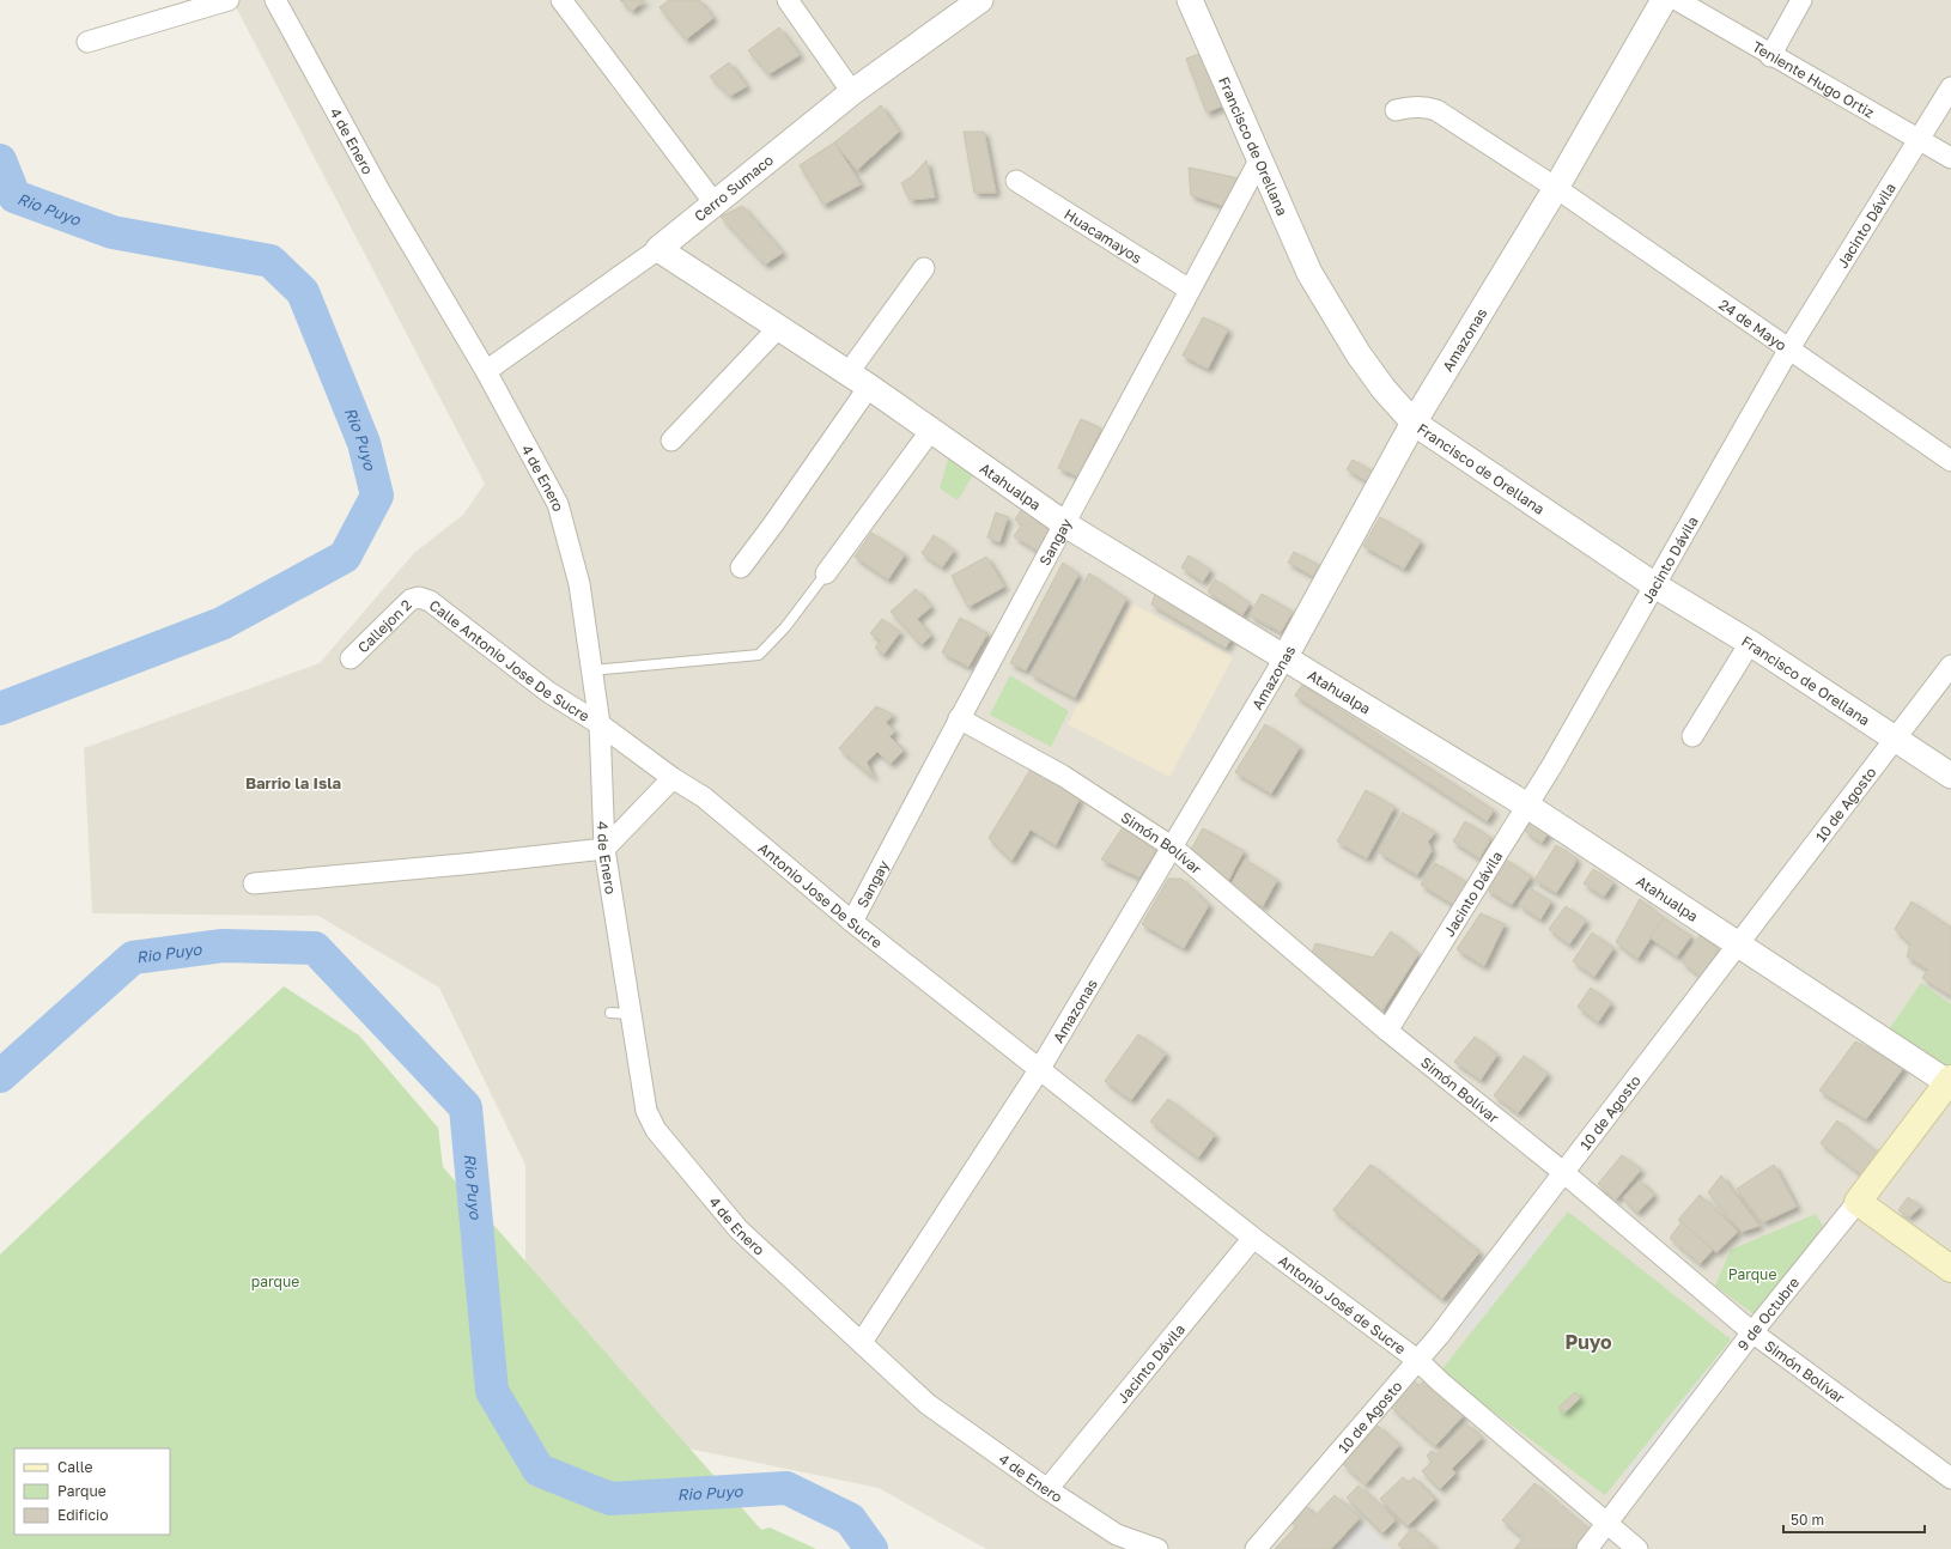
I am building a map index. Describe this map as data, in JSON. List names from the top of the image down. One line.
{"streets":{"main road":["9 de Octubre"],"street":["Teniente Hugo Ortiz","4 de Enero","Francisco de Orellana","Cerro Sumaco","Jacinto Dávila","Huacamayos","24 de Mayo","Amazonas","Atahualpa","Sangay","Callejon 2","Calle Antonio Jose De Sucre","10 de Agosto","Simón Bolívar","Antonio Jose De Sucre","Antonio José de Sucre"]},"crossings":[["Teniente Hugo Ortiz","Jacinto Dávila"],["4 de Enero","Cerro Sumaco"],["4 de Enero","Jacinto Dávila"],["4 de Enero","Amazonas"],["4 de Enero","Calle Antonio Jose De Sucre"],["4 de Enero","Antonio Jose De Sucre"],["Francisco de Orellana","Jacinto Dávila"],["Francisco de Orellana","Amazonas"],["Francisco de Orellana","Sangay"],["Francisco de Orellana","10 de Agosto"],["Cerro Sumaco","Atahualpa"],["Jacinto Dávila","24 de Mayo"],["Jacinto Dávila","Atahualpa"],["Jacinto Dávila","Simón Bolívar"],["Jacinto Dávila","Antonio José de Sucre"],["Huacamayos","Sangay"],["24 de Mayo","Amazonas"],["Amazonas","Atahualpa"],["Amazonas","Simón Bolívar"],["Amazonas","Antonio Jose De Sucre"],["Amazonas","Antonio José de Sucre"],["Atahualpa","Sangay"],["Atahualpa","10 de Agosto"],["Atahualpa","9 de Octubre"],["Sangay","Simón Bolívar"],["Sangay","Antonio Jose De Sucre"],["Callejon 2","Calle Antonio Jose De Sucre"],["Calle Antonio Jose De Sucre","Antonio Jose De Sucre"],["10 de Agosto","Simón Bolívar"],["10 de Agosto","Antonio José de Sucre"],["Simón Bolívar","9 de Octubre"],["Antonio Jose De Sucre","Antonio José de Sucre"],["Antonio José de Sucre","9 de Octubre"]],"districts":["Barrio la Isla","Puyo"],"water":["Rio Puyo"],"parks":["Parque","parque"],"legend":["Calle","Parque","Edificio"],"scale_bar":"50 m"}
